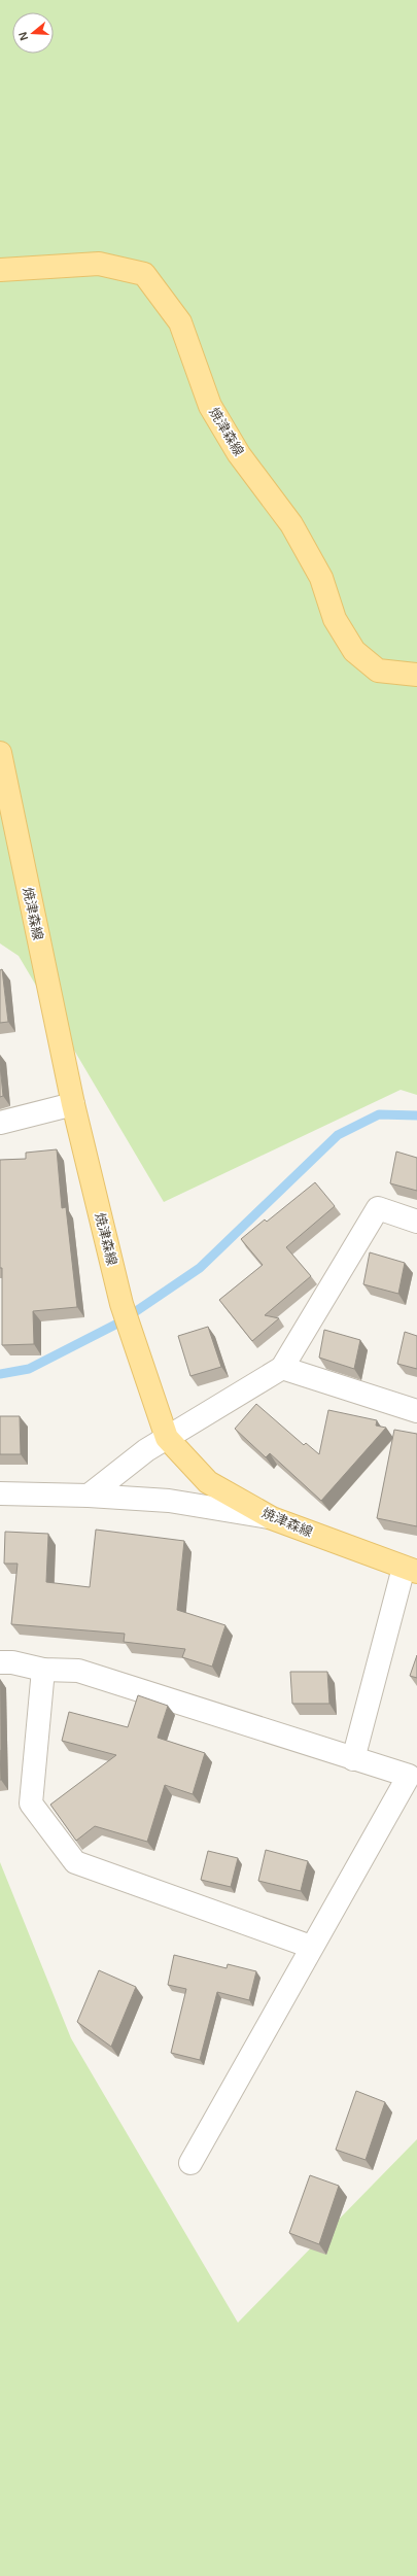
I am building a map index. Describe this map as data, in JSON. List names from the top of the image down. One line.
{"streets":{"main road":["焼津森線"]},"north":"left"}
